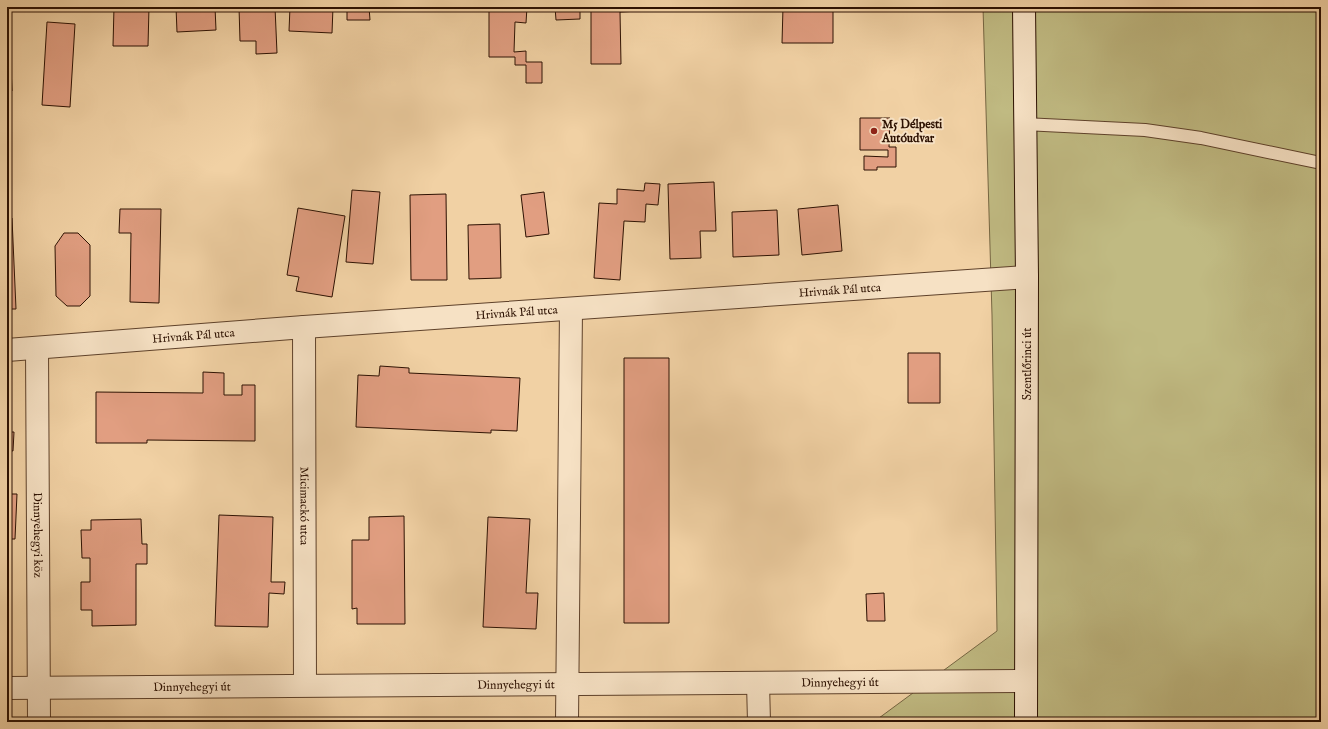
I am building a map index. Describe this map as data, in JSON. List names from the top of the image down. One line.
{"streets":{"street":["Hrivnák Pál utca","Szentlőrinci út","Micimackó utca","Dinnyehegyi köz","Dinnyehegyi út"]},"crossings":[["Hrivnák Pál utca","Szentlőrinci út"],["Hrivnák Pál utca","Micimackó utca"],["Hrivnák Pál utca","Dinnyehegyi köz"],["Szentlőrinci út","Dinnyehegyi út"],["Micimackó utca","Dinnyehegyi út"],["Dinnyehegyi köz","Dinnyehegyi út"]],"places":["M5 Délpesti Autóudvar"]}
